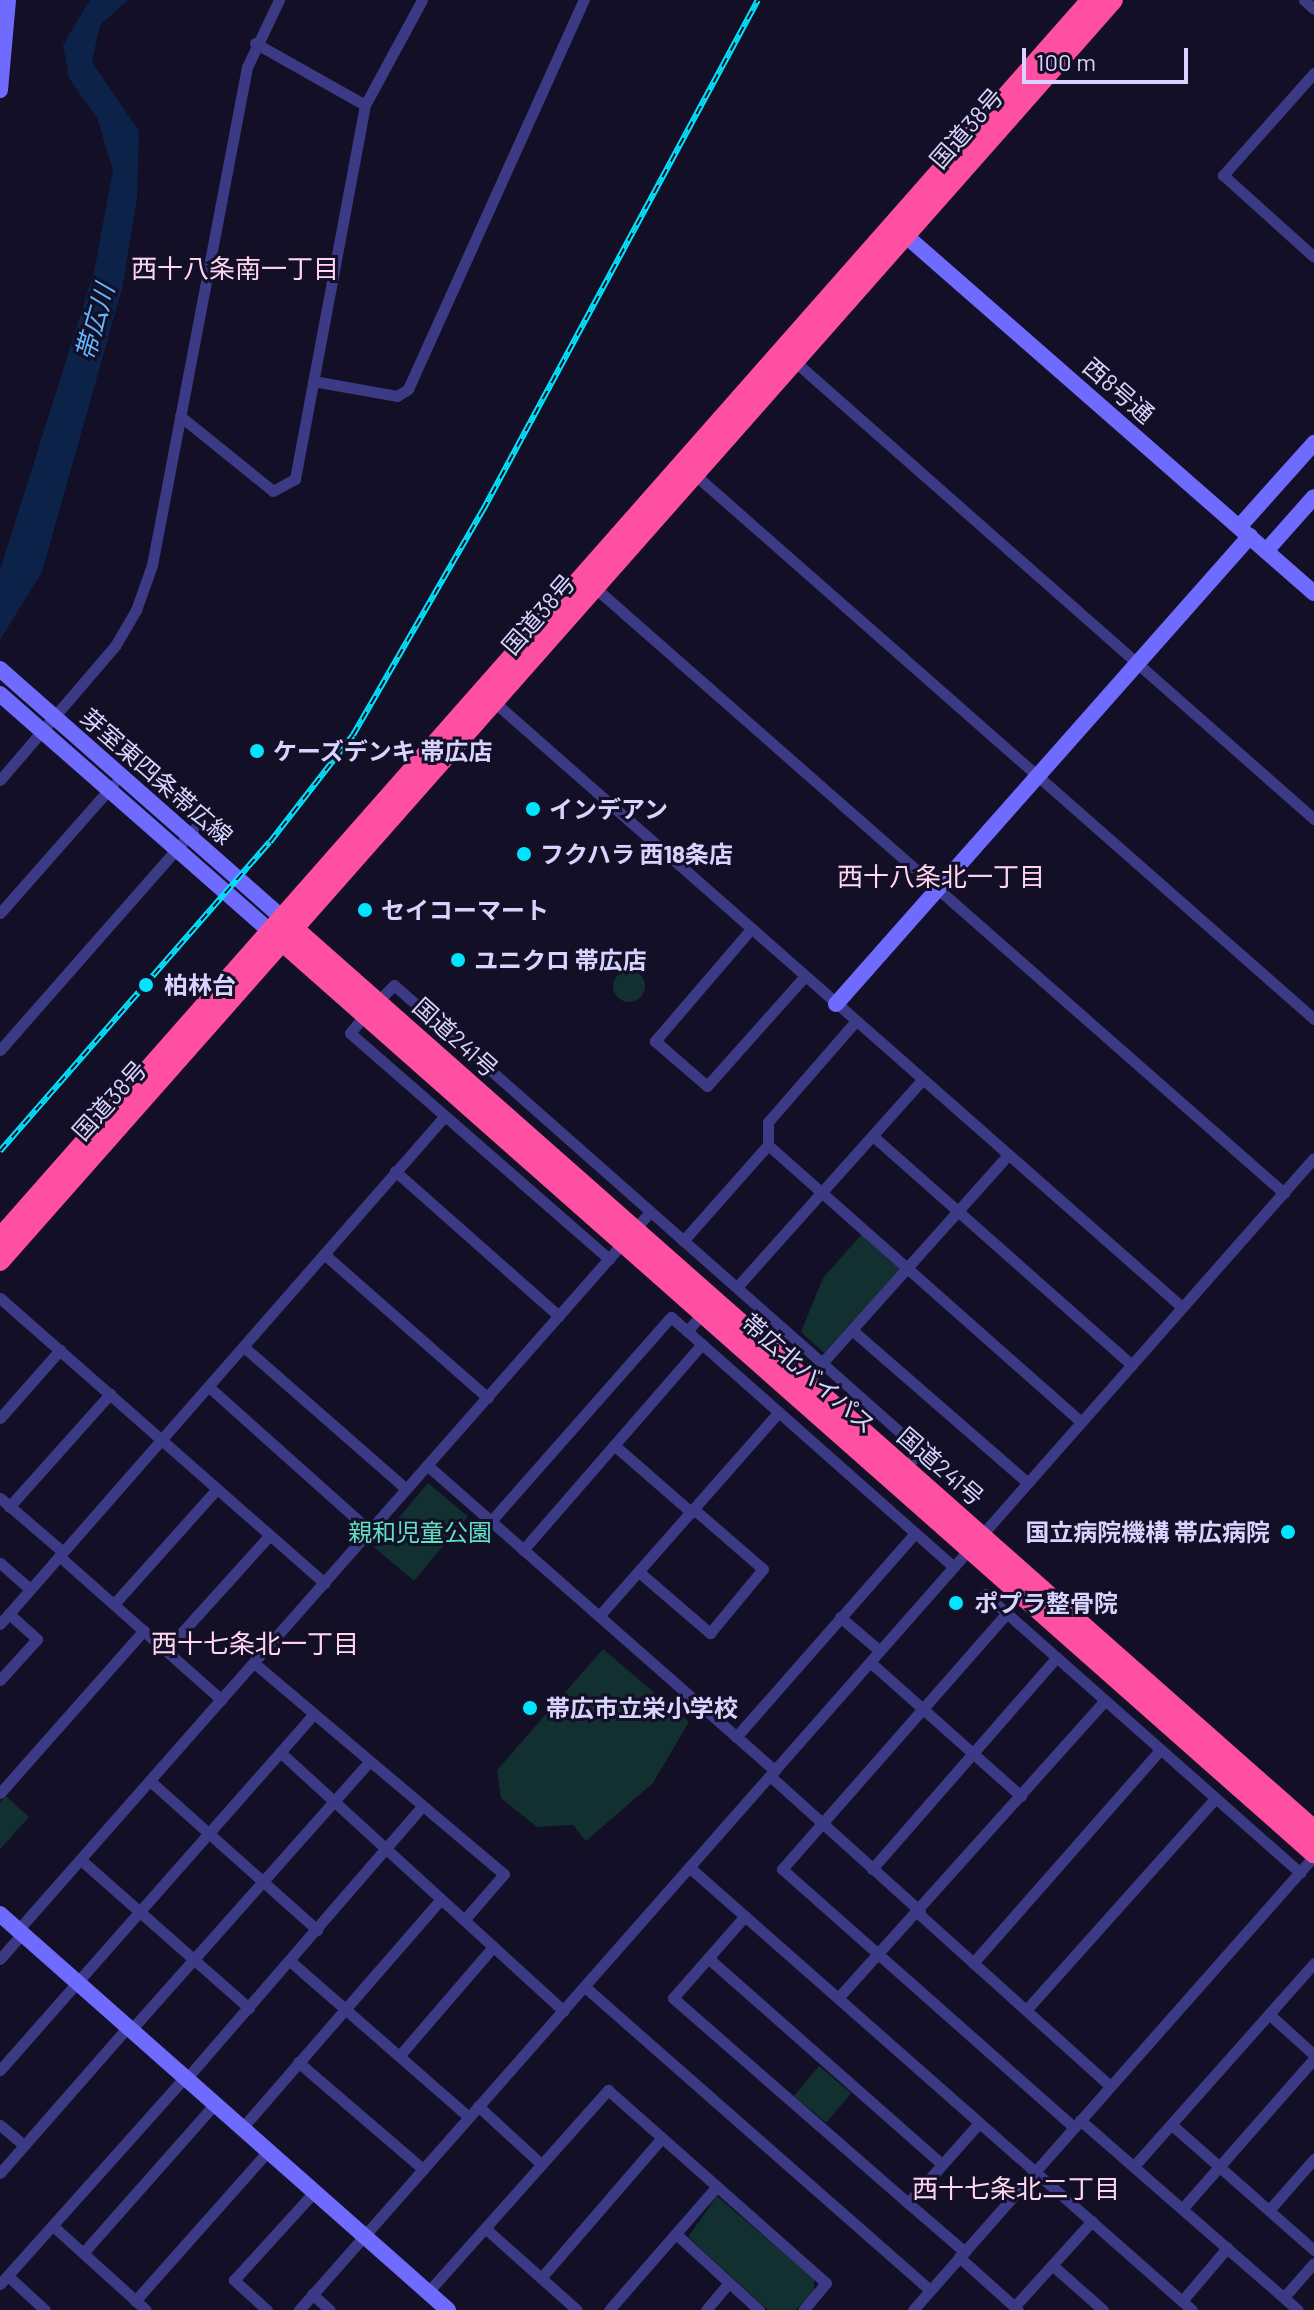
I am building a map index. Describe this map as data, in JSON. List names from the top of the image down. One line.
{"streets":{"highway":["国道38号","国道241号","帯広北バイパス"],"street":["西8号通","芽室東四条帯広線"]},"crossings":[["国道38号","西8号通"],["国道38号","芽室東四条帯広線"],["国道38号","国道241号"],["芽室東四条帯広線","国道241号"],["国道241号","帯広北バイパス"]],"districts":["西十八条南一丁目","西十八条北一丁目","西十七条北一丁目","西十七条北二丁目"],"water":["帯広川"],"parks":["親和児童公園"],"places":["ケーズデンキ 帯広店","インデアン","フクハラ 西18条店","セイコーマート","ユニクロ 帯広店","柏林台","国立病院機構 帯広病院","ポプラ整骨院","帯広市立栄小学校"],"scale_bar":"100 m"}
